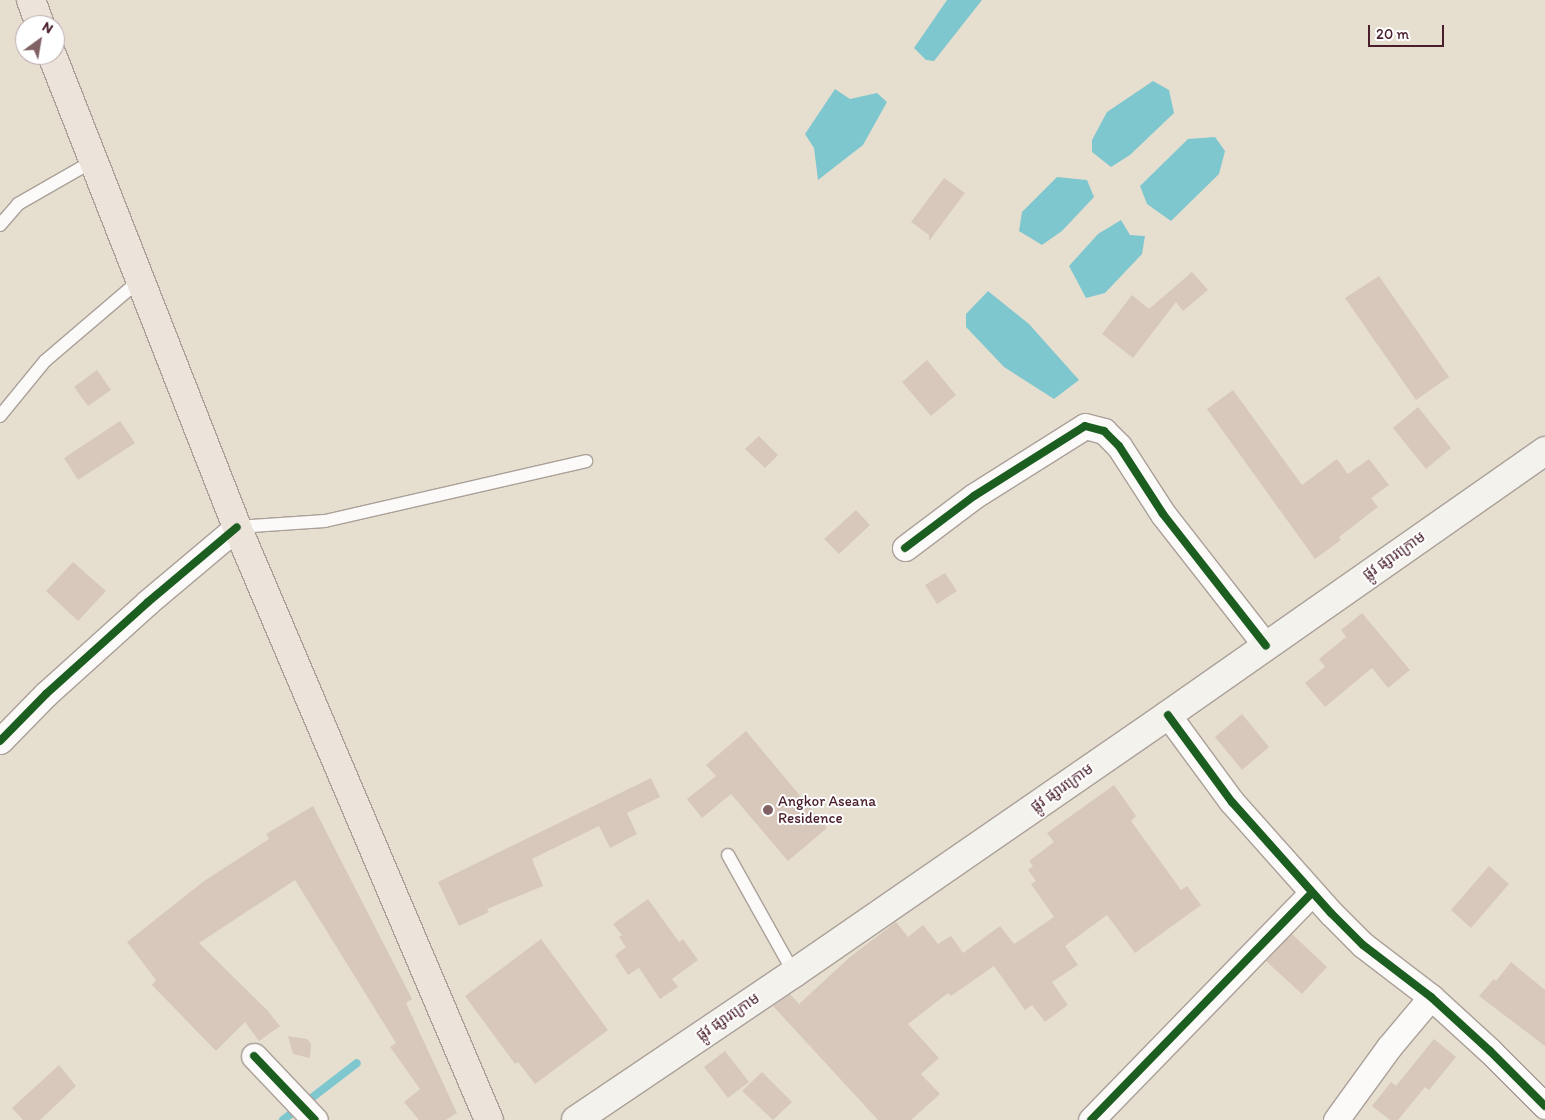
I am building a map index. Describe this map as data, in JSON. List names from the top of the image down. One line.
{"streets":{"main road":["ផ្លូវ ផ្សារក្រោម"]},"places":["Angkor Aseana Residence"],"scale_bar":"20 m","north":"top right"}
